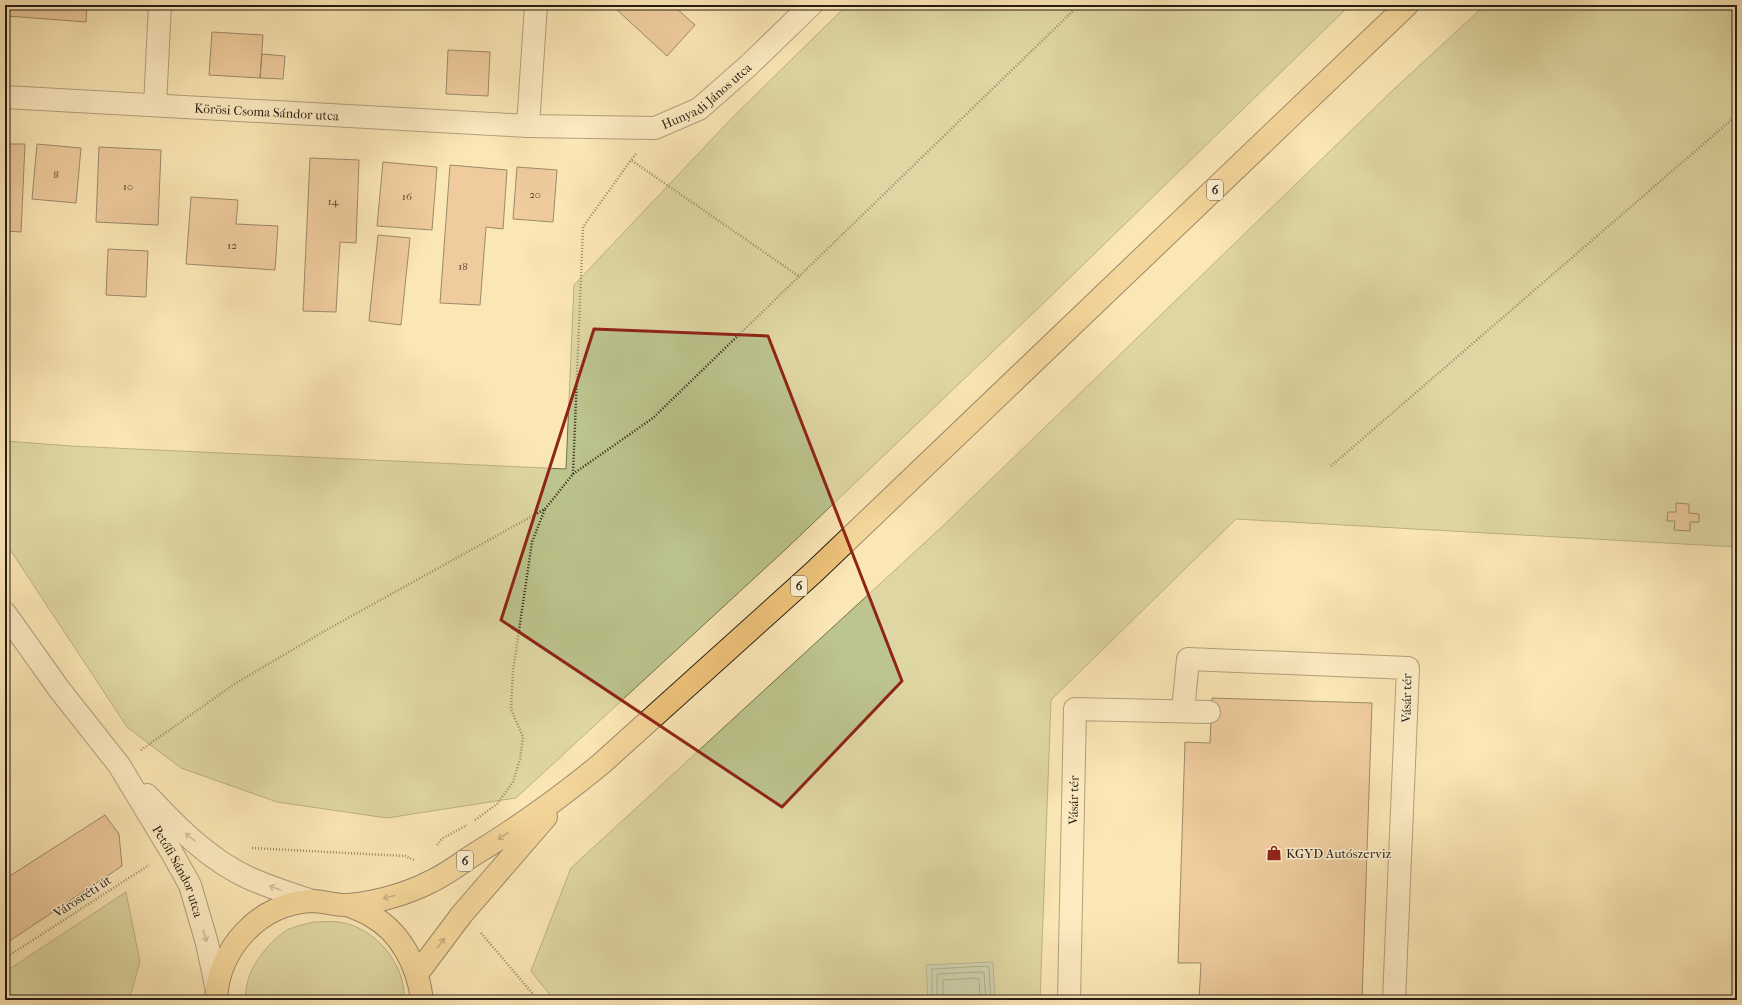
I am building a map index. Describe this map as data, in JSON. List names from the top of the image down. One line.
{"streets":{"main road":["6"],"street":["Hunyadi János utca","Körösi Csoma Sándor utca","Vásár tér","Petőfi Sándor utca"],"path":["Városréti út"]},"crossings":[["Hunyadi János utca","Körösi Csoma Sándor utca"],["6","Petőfi Sándor utca"],["Petőfi Sándor utca","Városréti út"]],"places":{"shop":["KGYD Autószerviz"]},"house_numbers":["8","10","20","16","14","12","18"]}
